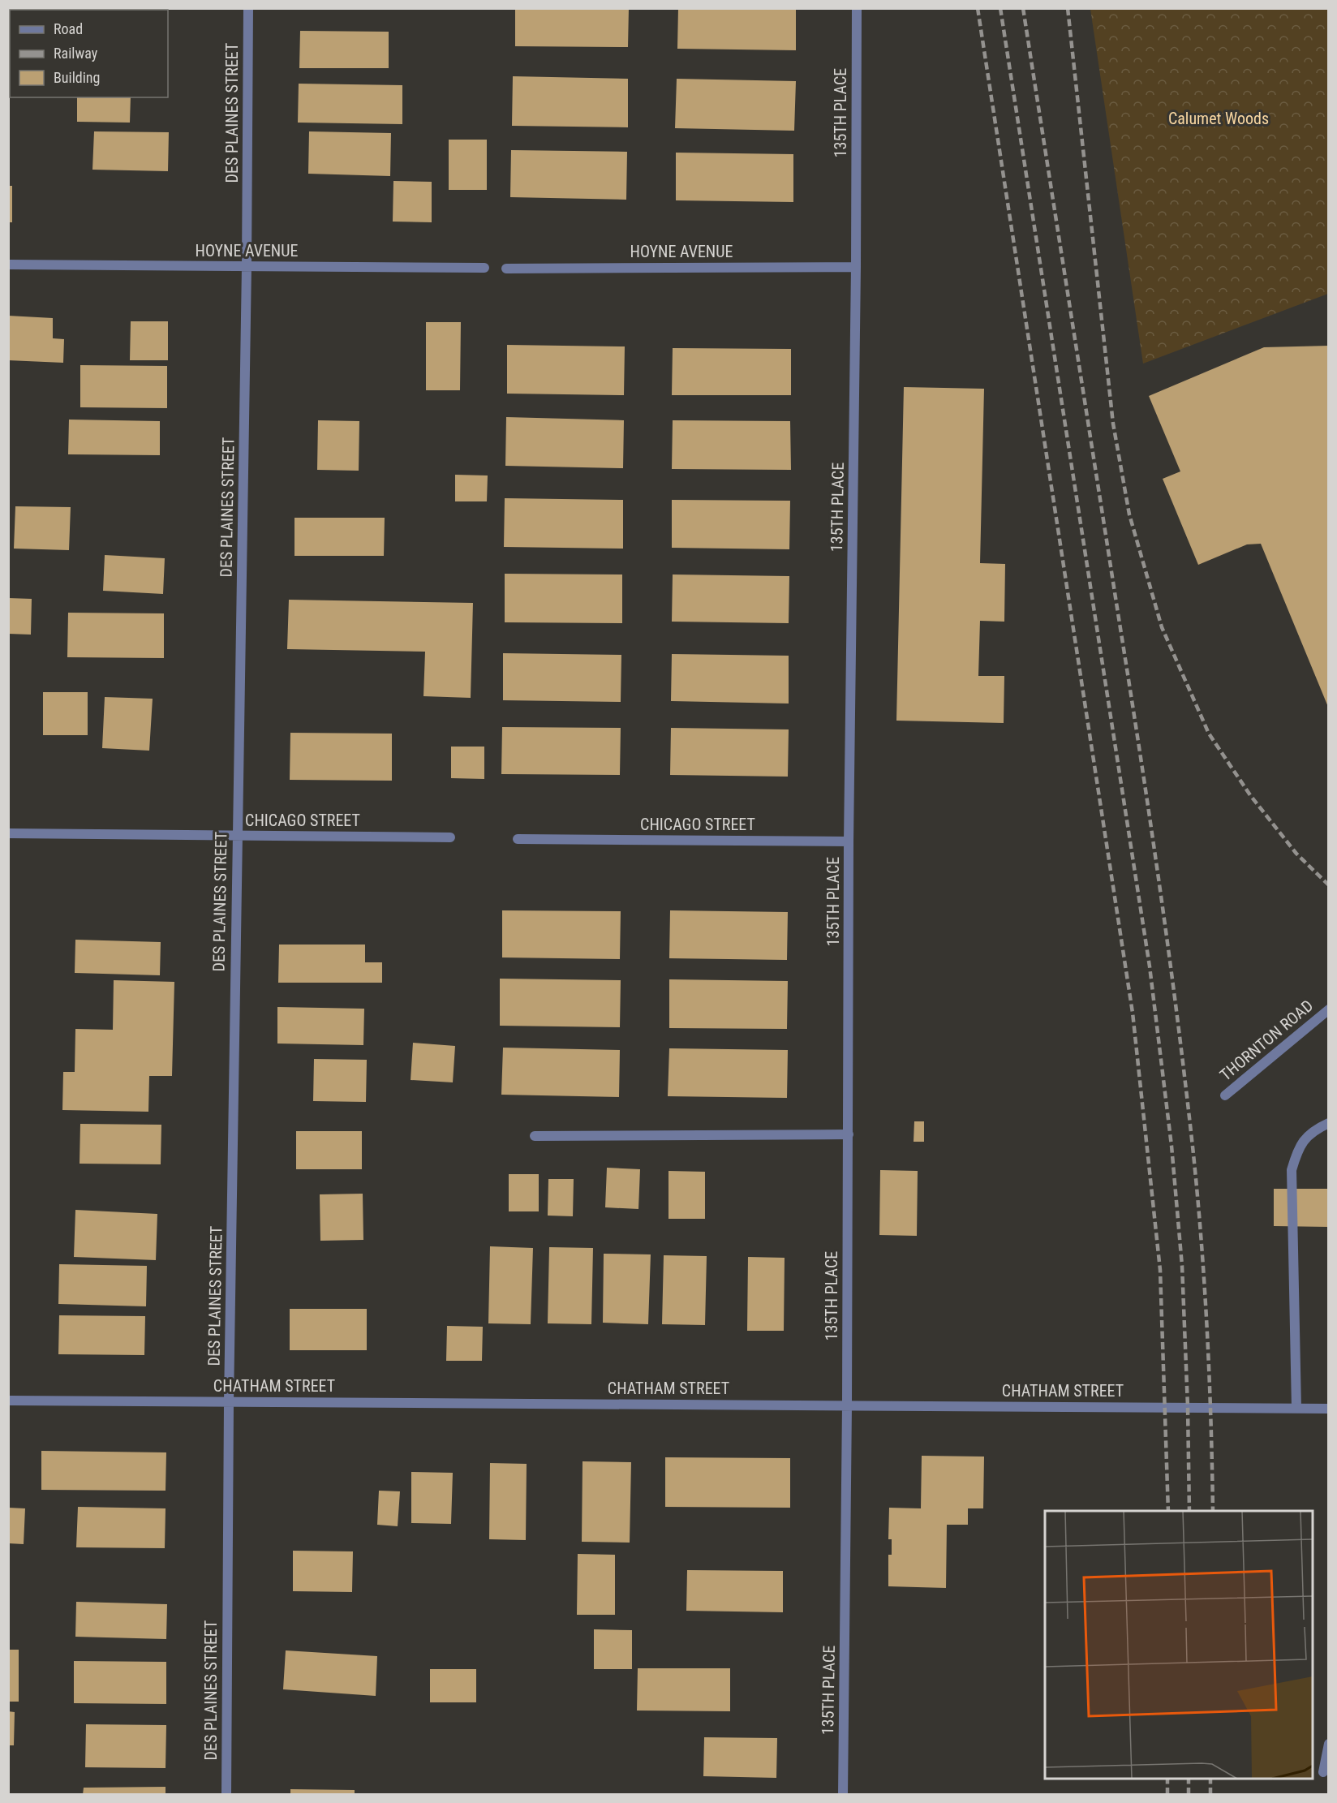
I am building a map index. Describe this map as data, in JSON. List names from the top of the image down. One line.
{"streets":{"street":["DES PLAINES STREET","135TH PLACE","HOYNE AVENUE","CHICAGO STREET","THORNTON ROAD","CHATHAM STREET"]},"crossings":[["DES PLAINES STREET","HOYNE AVENUE"],["DES PLAINES STREET","CHICAGO STREET"],["DES PLAINES STREET","CHATHAM STREET"],["135TH PLACE","HOYNE AVENUE"],["135TH PLACE","CHICAGO STREET"],["135TH PLACE","CHATHAM STREET"]],"parks":["Calumet Woods"],"legend":["Road","Railway","Building"]}
